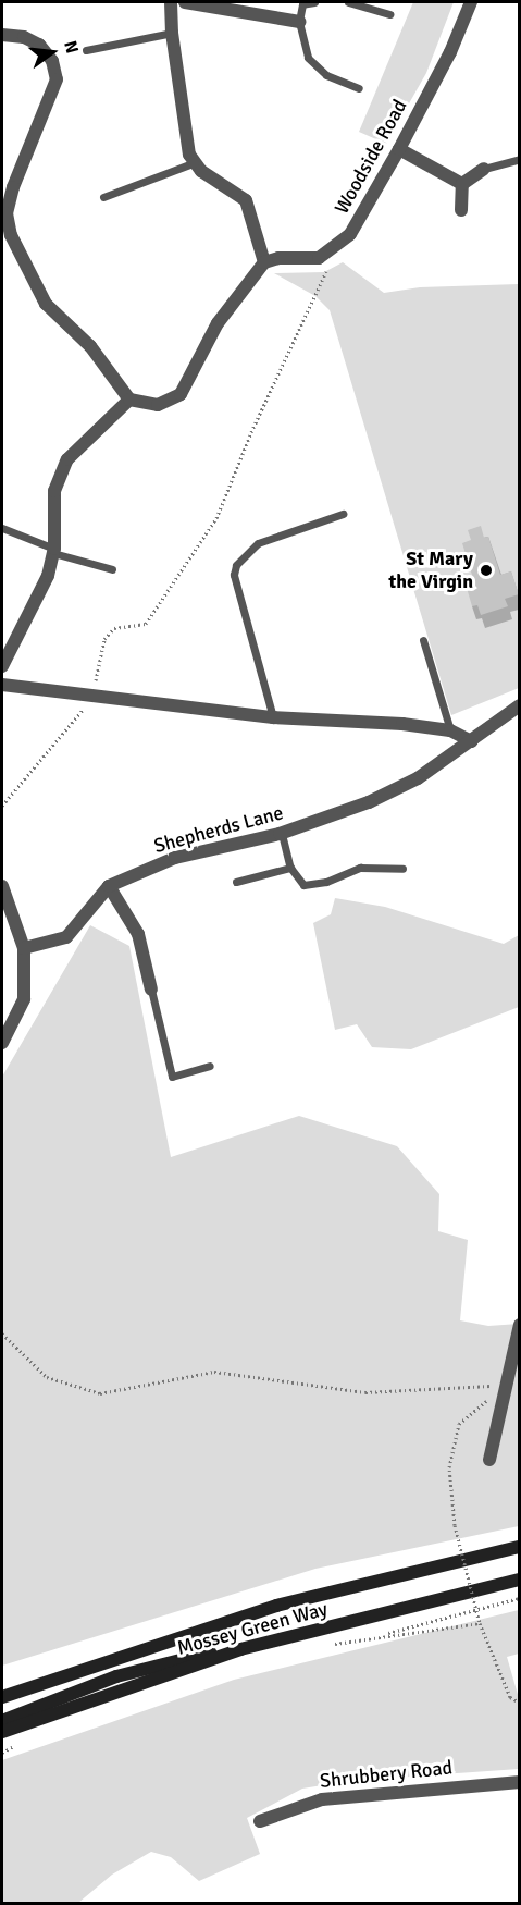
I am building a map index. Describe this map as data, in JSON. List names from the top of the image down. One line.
{"streets":{"main road":["Mossey Green Way"],"street":["Woodside Road","Shepherds Lane","Shrubbery Road"]},"places":["St Mary the Virgin"],"north":"right"}
